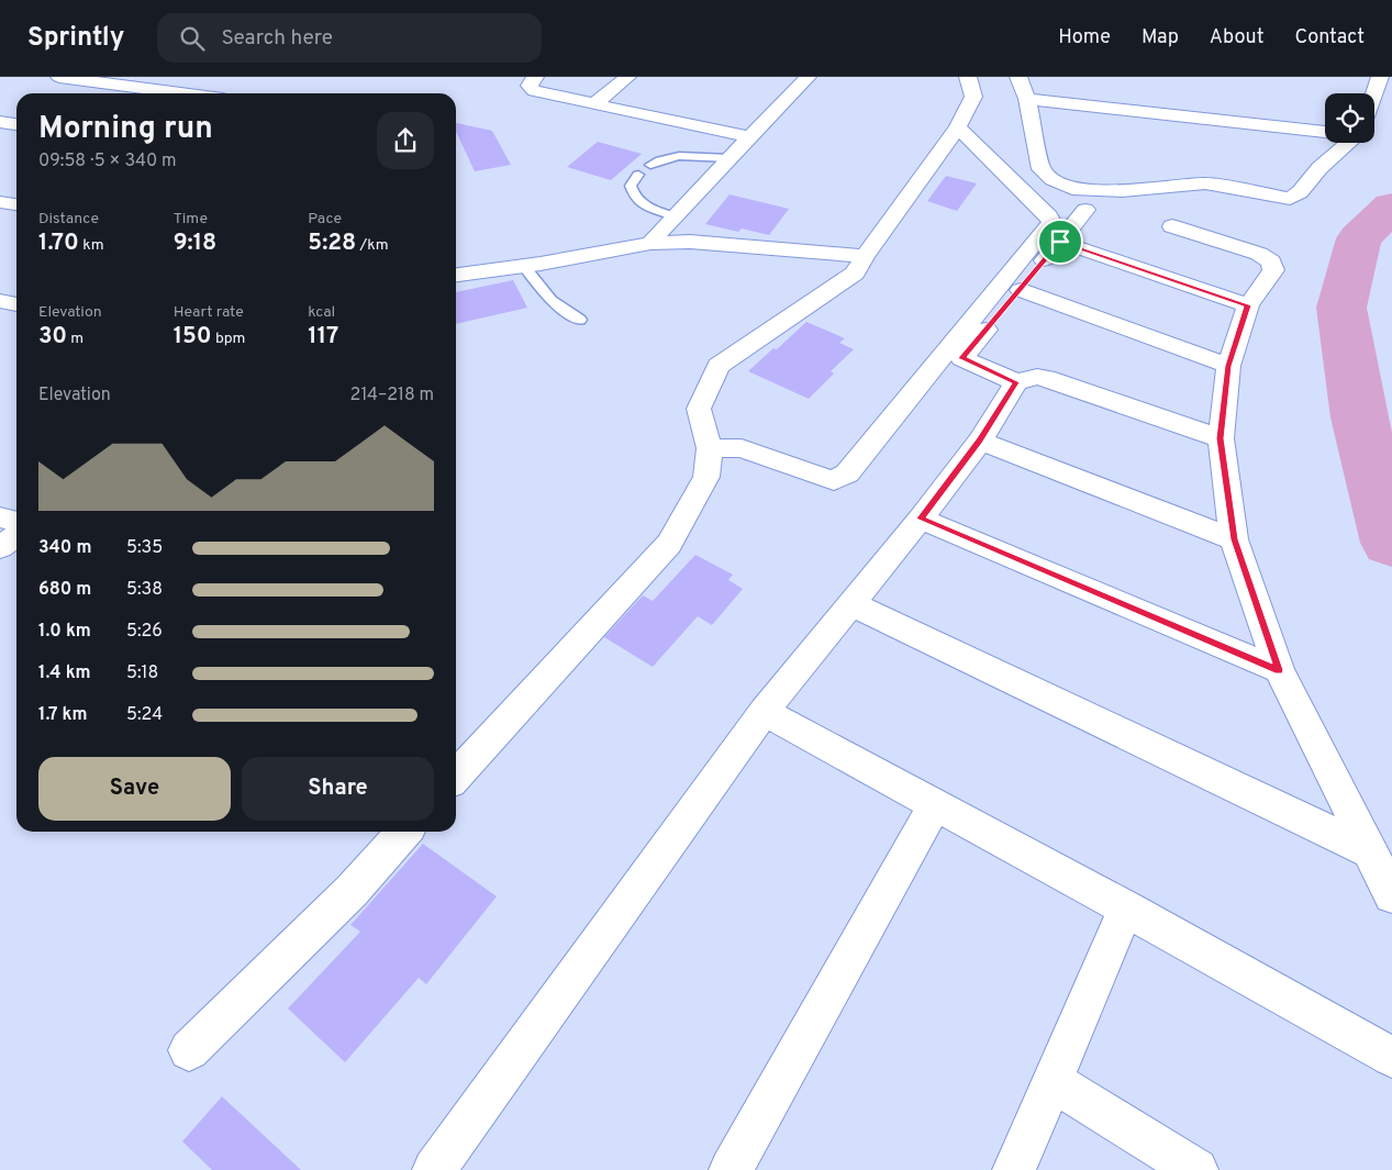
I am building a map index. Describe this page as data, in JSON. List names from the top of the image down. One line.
{"page":{"header":"Sprintly","search":"Search here","nav":["Home","Map","About","Contact"],"heading":["Morning run","09:58 · 5 × 340 m"],"stats":[["Distance","1.70 km"],["Time","9:18"],["Pace","5:28 /km"],["Elevation","30 m"],["Heart rate","150 bpm"],["kcal","117"]],"chart":["Elevation","214–218 m"],"list":[{"name":"340 m","note":"5:35"},{"name":"680 m","note":"5:38"},{"name":"1.0 km","note":"5:26"},{"name":"1.4 km","note":"5:18"},{"name":"1.7 km","note":"5:24"}],"buttons":["Save","Share"]}}
